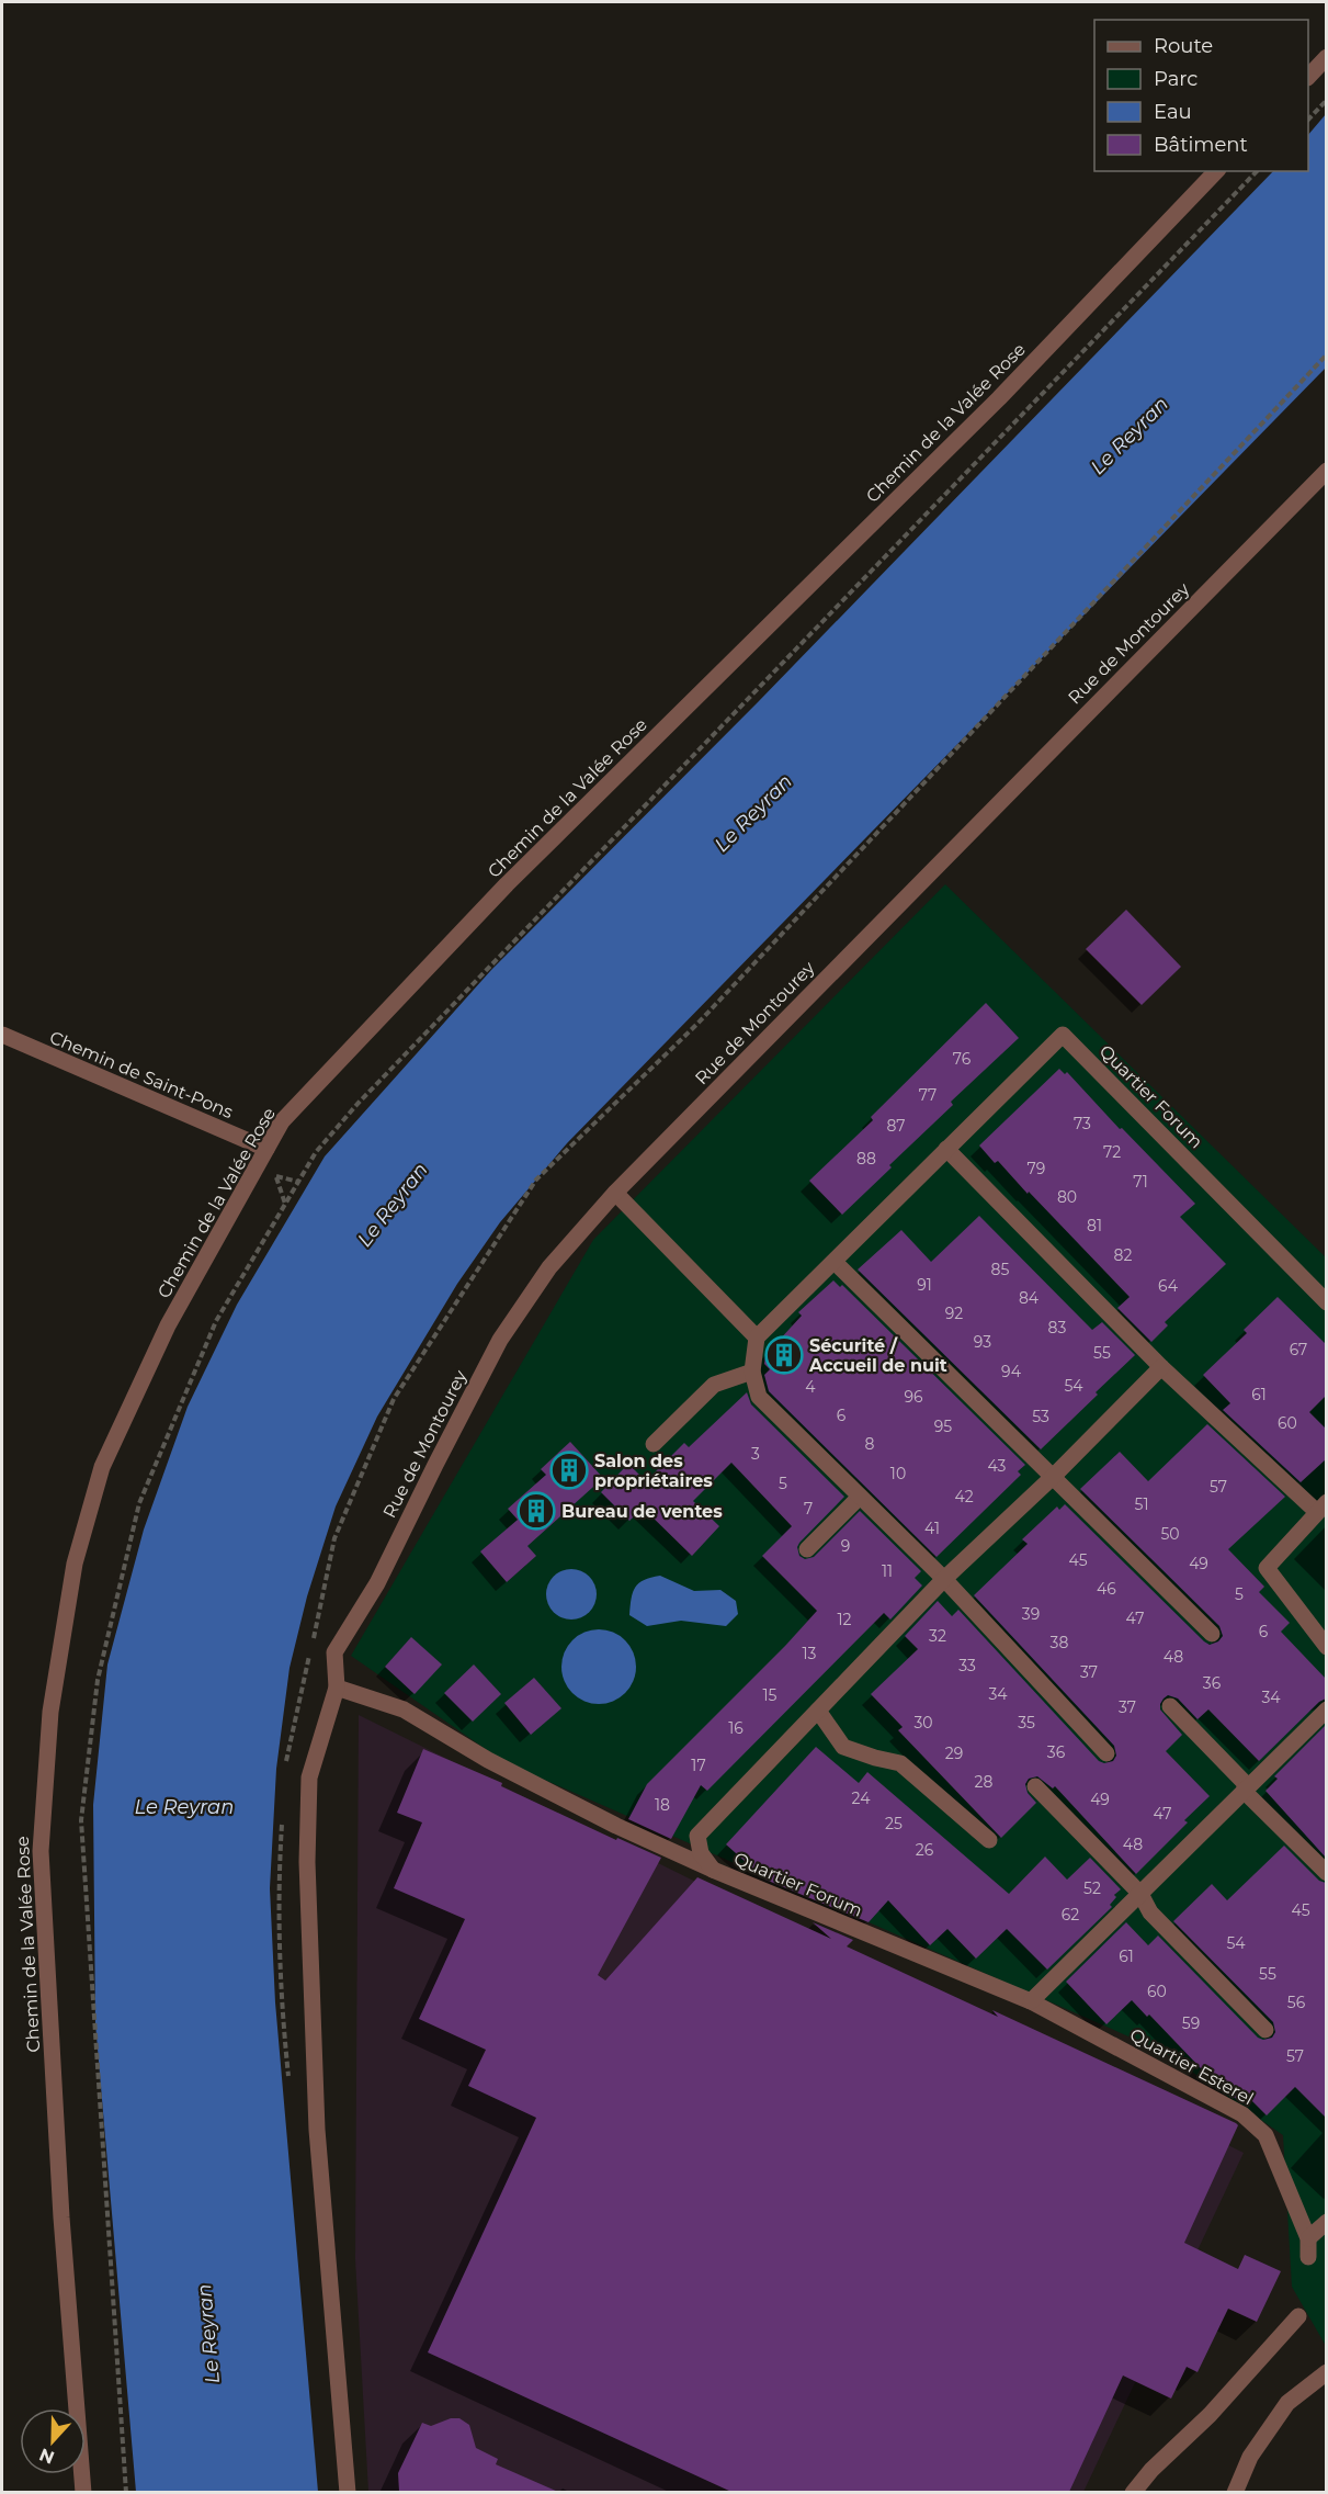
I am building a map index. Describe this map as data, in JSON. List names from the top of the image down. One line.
{"streets":{"street":["Chemin de la Valée Rose","Rue de Montourey","Chemin de Saint-Pons","Quartier Forum","Quartier Esterel"]},"crossings":[["Chemin de la Valée Rose","Chemin de Saint-Pons"],["Quartier Forum","Quartier Esterel"]],"water":["Le Reyran"],"places":{"building":["Sécurité / Accueil de nuit","Salon des propriétaires","Bureau de ventes"]},"house_numbers":["76","77","73","87","72","88","79","71","80","81","82","85","91","64","84","92","83","93","67","55","94","54","4","61","96","6","53","60","95","8","3","43","10","5","57","42","51","7","41","50","9","45","49","11","46","5","39","47","12","6","32","38","13","48","33","37","36","34","15","34","37","30","35","16","36","29","17","28","24","49","18","47","25","48","26","52","45","62","54","61","55","60","56","59","57"],"legend":["Route","Parc","Eau","Bâtiment"],"north":"bottom"}
